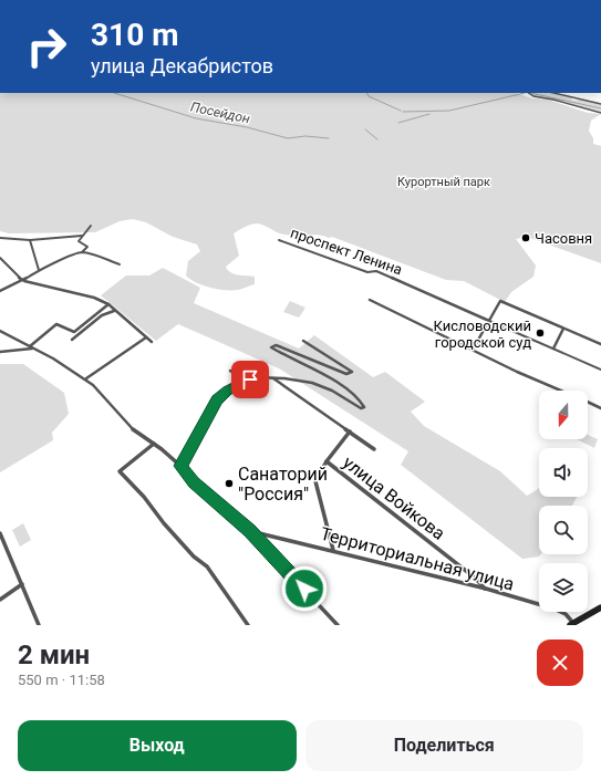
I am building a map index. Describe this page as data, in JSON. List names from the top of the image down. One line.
{"streets":{"street":["проспект Ленина","улица Войкова","Территориальная улица"]},"crossings":[["улица Войкова","Территориальная улица"]],"water":["Посейдон"],"parks":["Курортный парк"],"places":["Часовня","Кисловодский городской суд","Санаторий \"Россия\""],"north":"bottom","page":{"turn":["310 m","улица Декабристов"],"heading":["2 мин","550 m · 11:58"],"buttons":["Выход","Поделиться"]}}
